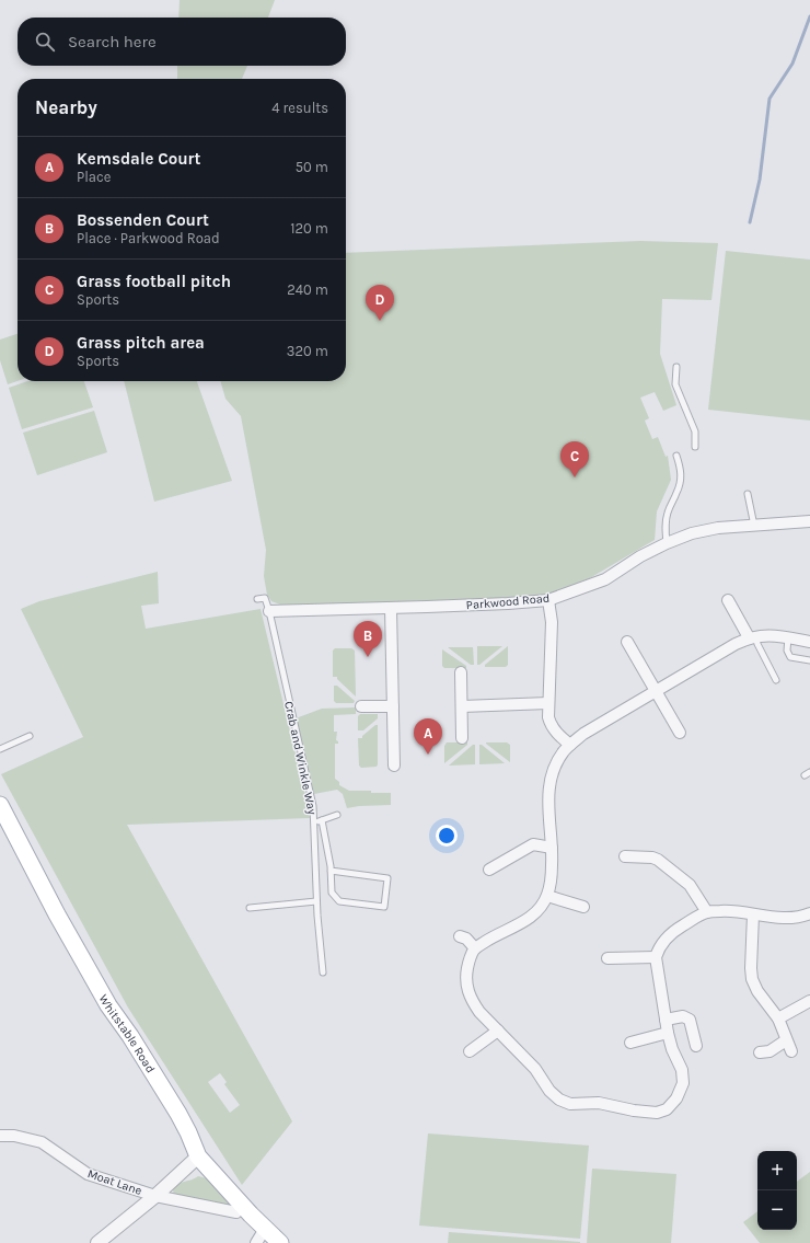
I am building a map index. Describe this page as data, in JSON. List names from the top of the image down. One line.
{"streets":{"main road":["Whitstable Road"],"street":["Parkwood Road","Moat Lane"],"lane":["Crab and Winkle Way"]},"crossings":[["Parkwood Road","Crab and Winkle Way"]],"page":{"search":"Search here","heading":["Nearby","4 results"],"list":[{"mark":"A","name":"Kemsdale Court","note":"Place","value":"50 m"},{"mark":"B","name":"Bossenden Court","note":"Place · Parkwood Road","value":"120 m"},{"mark":"C","name":"Grass football pitch","note":"Sports","value":"240 m"},{"mark":"D","name":"Grass pitch area","note":"Sports","value":"320 m"}],"pins":["D","C","B","A"],"map_buttons":["+","−"]}}
